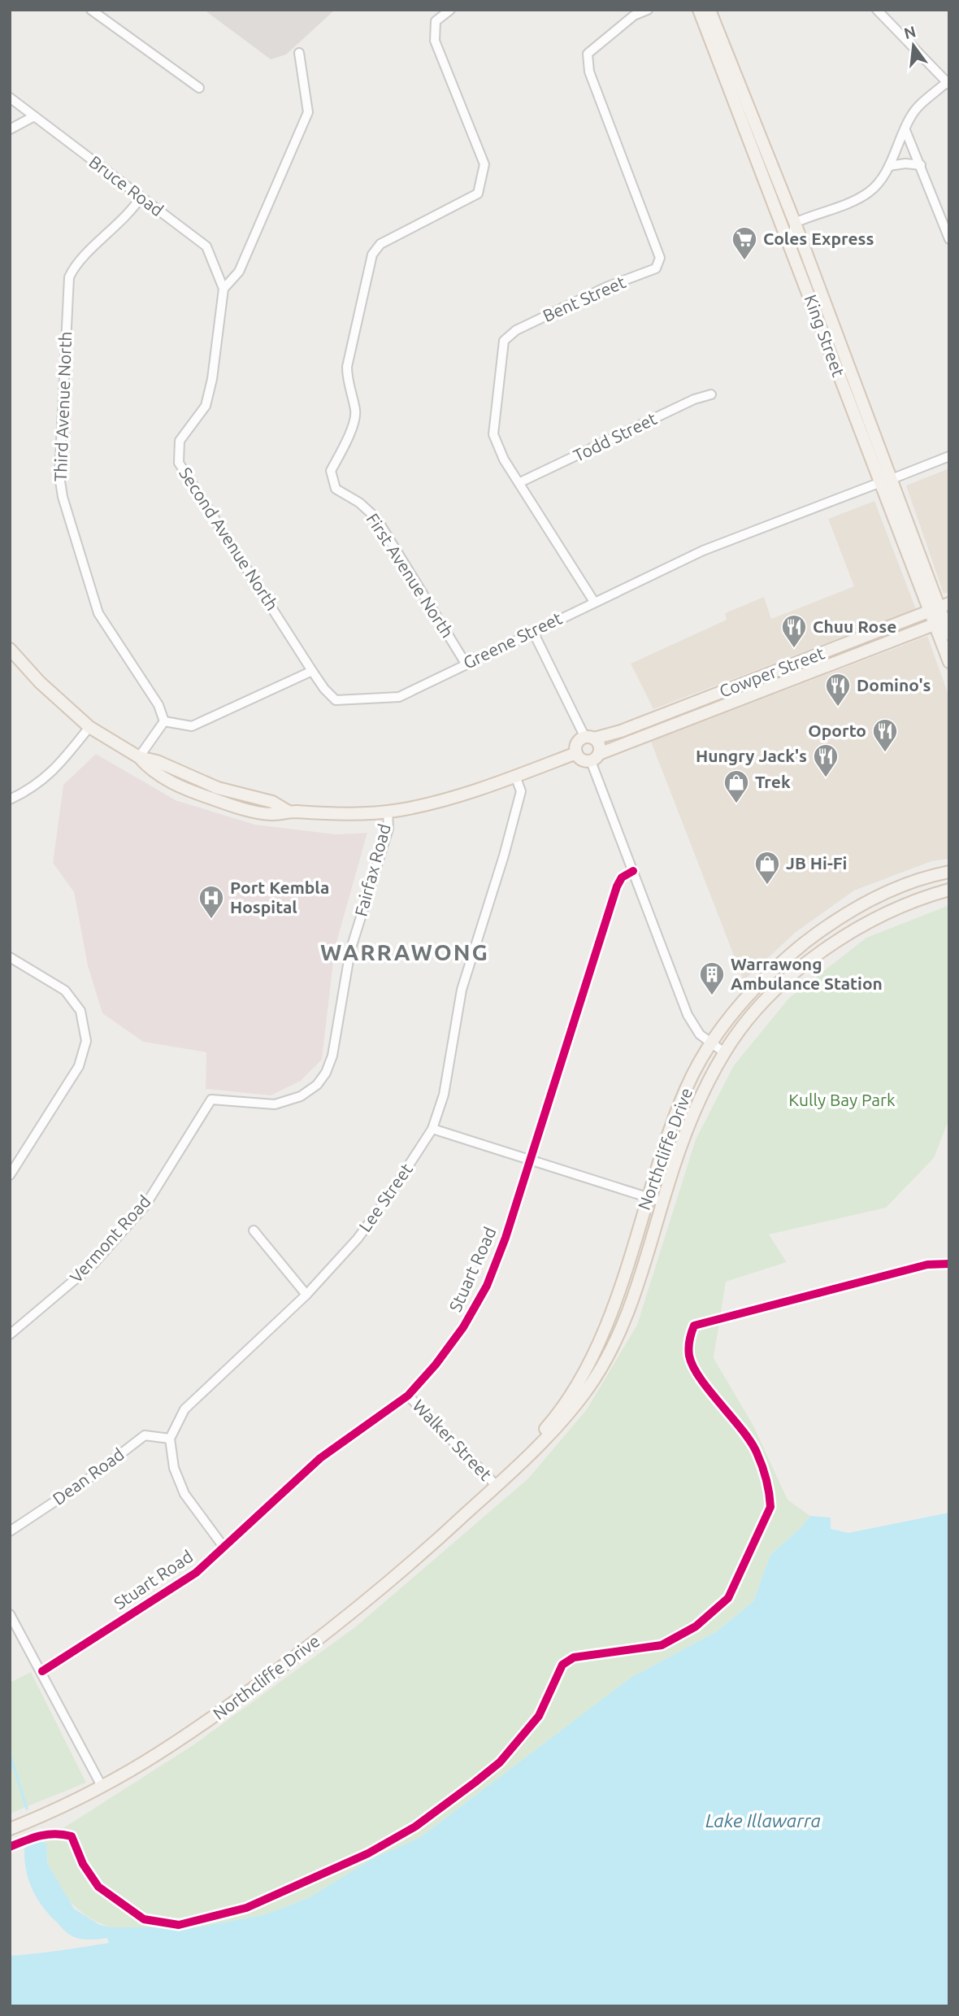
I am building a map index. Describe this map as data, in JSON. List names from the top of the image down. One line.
{"streets":{"main road":["King Street","Cowper Street","Northcliffe Drive"],"street":["Bruce Road","Bent Street","Third Avenue North","Todd Street","Second Avenue North","First Avenue North","Greene Street","Fairfax Road","Lee Street","Vermont Road","Stuart Road","Walker Street","Dean Road"]},"crossings":[["Bruce Road","Third Avenue North"],["Bruce Road","Second Avenue North"],["Bent Street","Todd Street"],["Bent Street","Greene Street"],["King Street","Greene Street"],["King Street","Cowper Street"],["Second Avenue North","Greene Street"],["First Avenue North","Greene Street"],["Fairfax Road","Vermont Road"],["Northcliffe Drive","Walker Street"],["Lee Street","Dean Road"],["Stuart Road","Walker Street"]],"districts":["WARRAWONG"],"water":["Lake Illawarra"],"parks":["Kully Bay Park"],"places":{"supermarket":["Coles Express"],"restaurant":["Chuu Rose","Domino's","Oporto","Hungry Jack's"],"shop":["Trek","JB Hi-Fi"],"hospital":["Port Kembla Hospital"],"building":["Warrawong Ambulance Station"]},"north":"top"}
